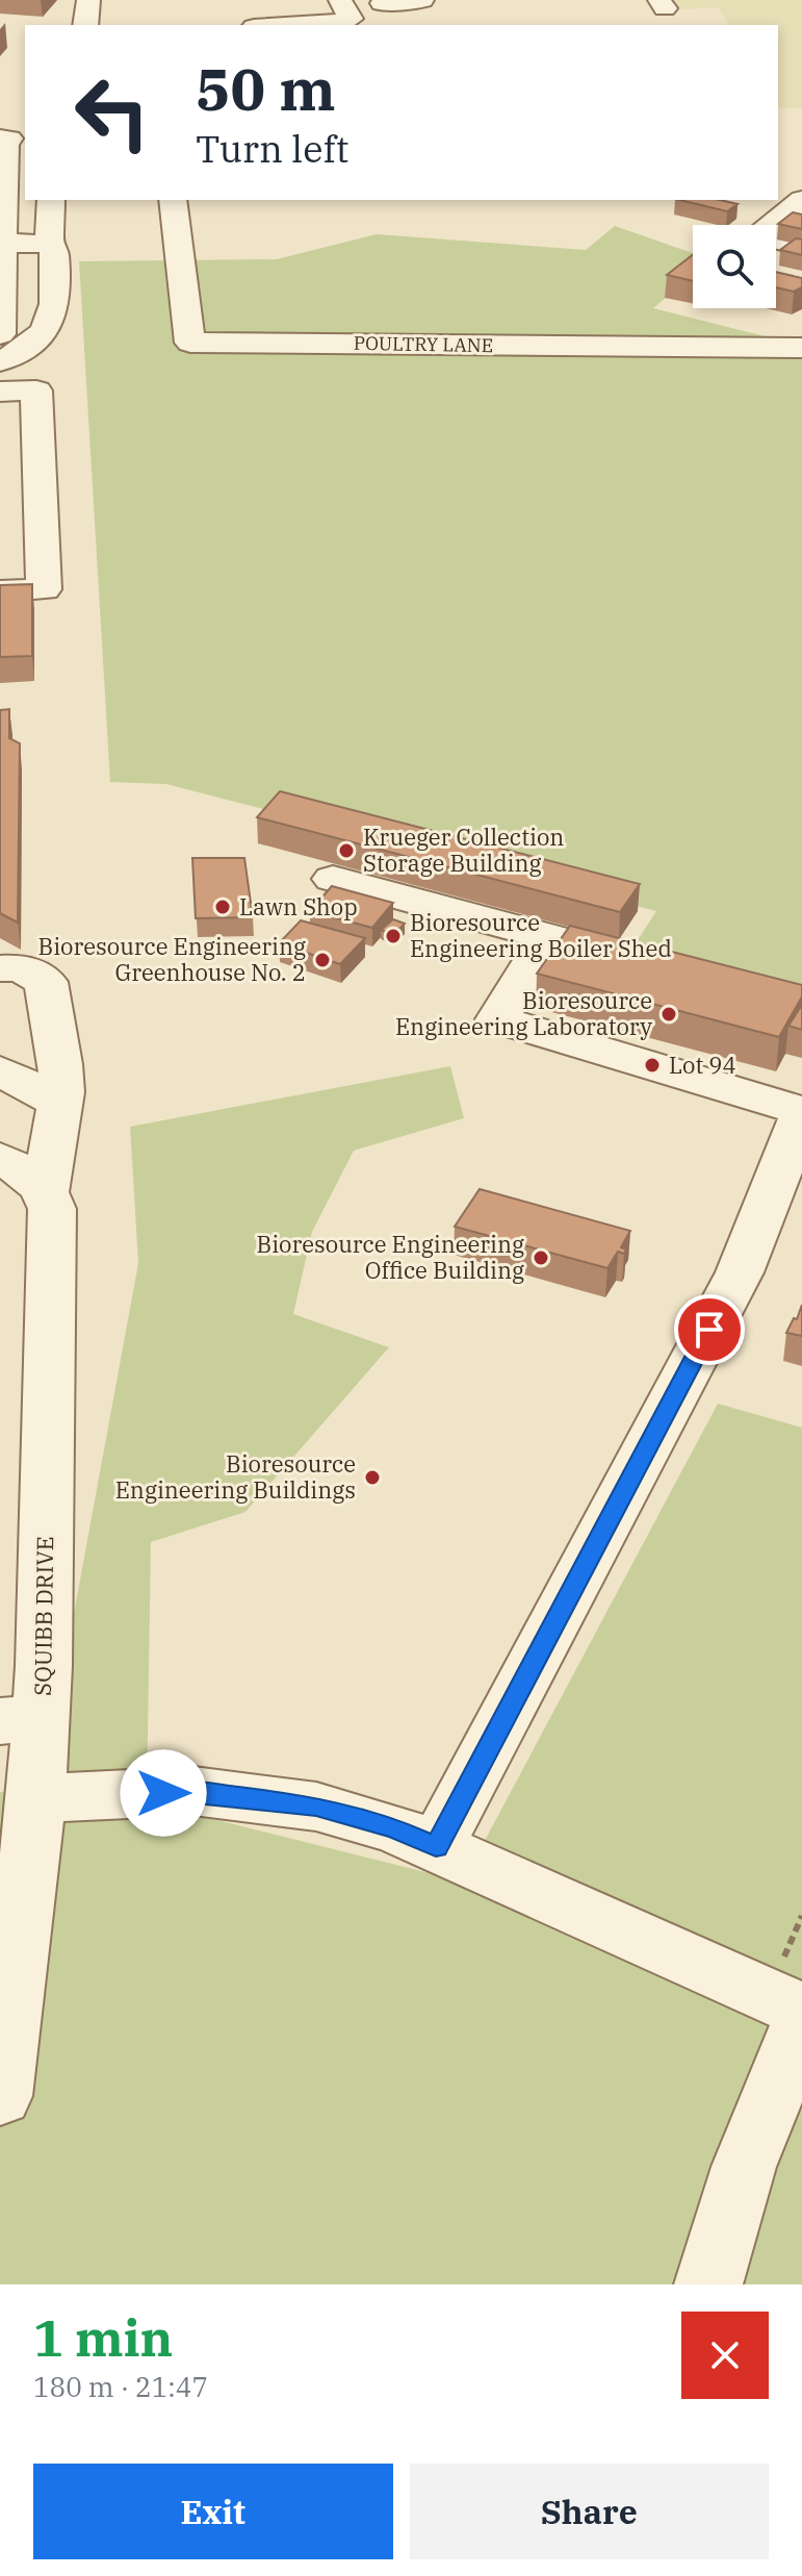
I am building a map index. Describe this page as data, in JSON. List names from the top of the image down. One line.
{"streets":{"street":["POULTRY LANE","SQUIBB DRIVE"]},"places":["Krueger Collection Storage Building","Lawn Shop","Bioresource Engineering Boiler Shed","Bioresource Engineering Greenhouse No. 2","Bioresource Engineering Laboratory","Lot 94","Bioresource Engineering Office Building","Bioresource Engineering Buildings"],"page":{"turn":["50 m","Turn left"],"heading":["1 min","180 m · 21:47"],"buttons":["Exit","Share"]}}
